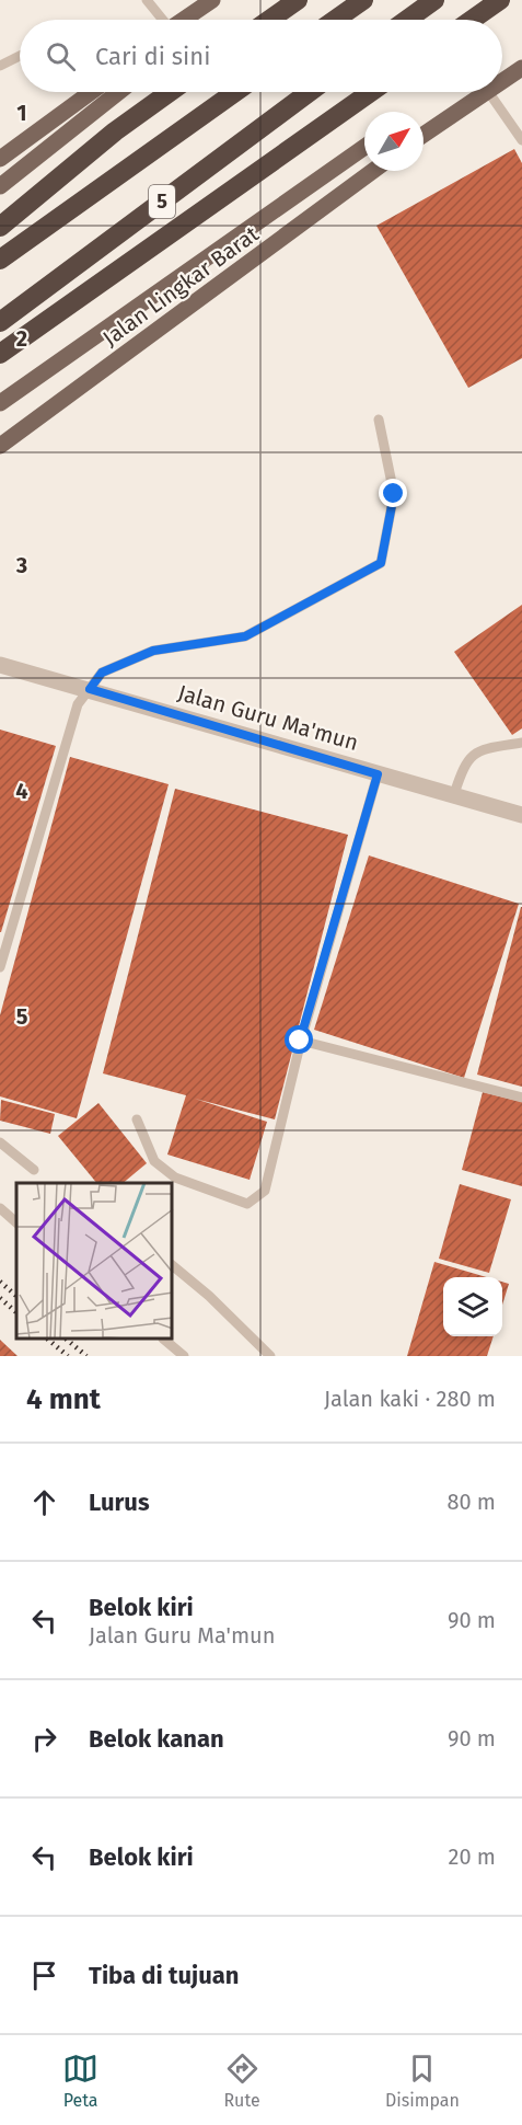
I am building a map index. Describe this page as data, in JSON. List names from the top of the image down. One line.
{"streets":{"highway":["5"],"main road":["Jalan Lingkar Barat"],"street":["Jalan Guru Ma'mun"]},"north":"top right","page":{"search":"Cari di sini","heading":["4 mnt","Jalan kaki · 280 m"],"list":[["Lurus","80 m"],["Belok kiri","Jalan Guru Ma'mun","90 m"],["Belok kanan","90 m"],["Belok kiri","20 m"],"Tiba di tujuan"],"nav":["Peta","Rute","Disimpan"]},"grid":{"rows":["1","2","3","4","5"]}}
